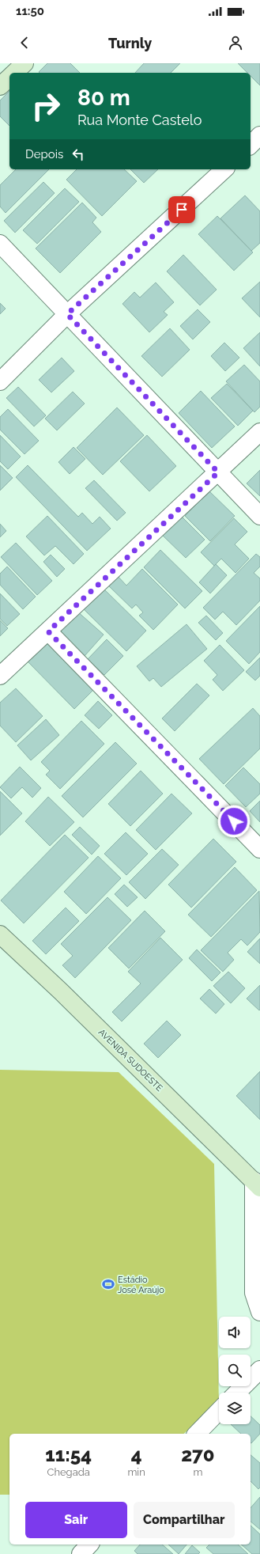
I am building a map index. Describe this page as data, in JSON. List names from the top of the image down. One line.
{"streets":{"street":["AVENIDA SUDOESTE"]},"places":{"sports":["Estádio José Araújo"]},"page":{"status":"11:50","header":"Turnly","turn":["80 m","Rua Monte Castelo"],"then":"Depois","eta":["11:54","Chegada","4","min","270","m"],"buttons":["Sair","Compartilhar"]}}
